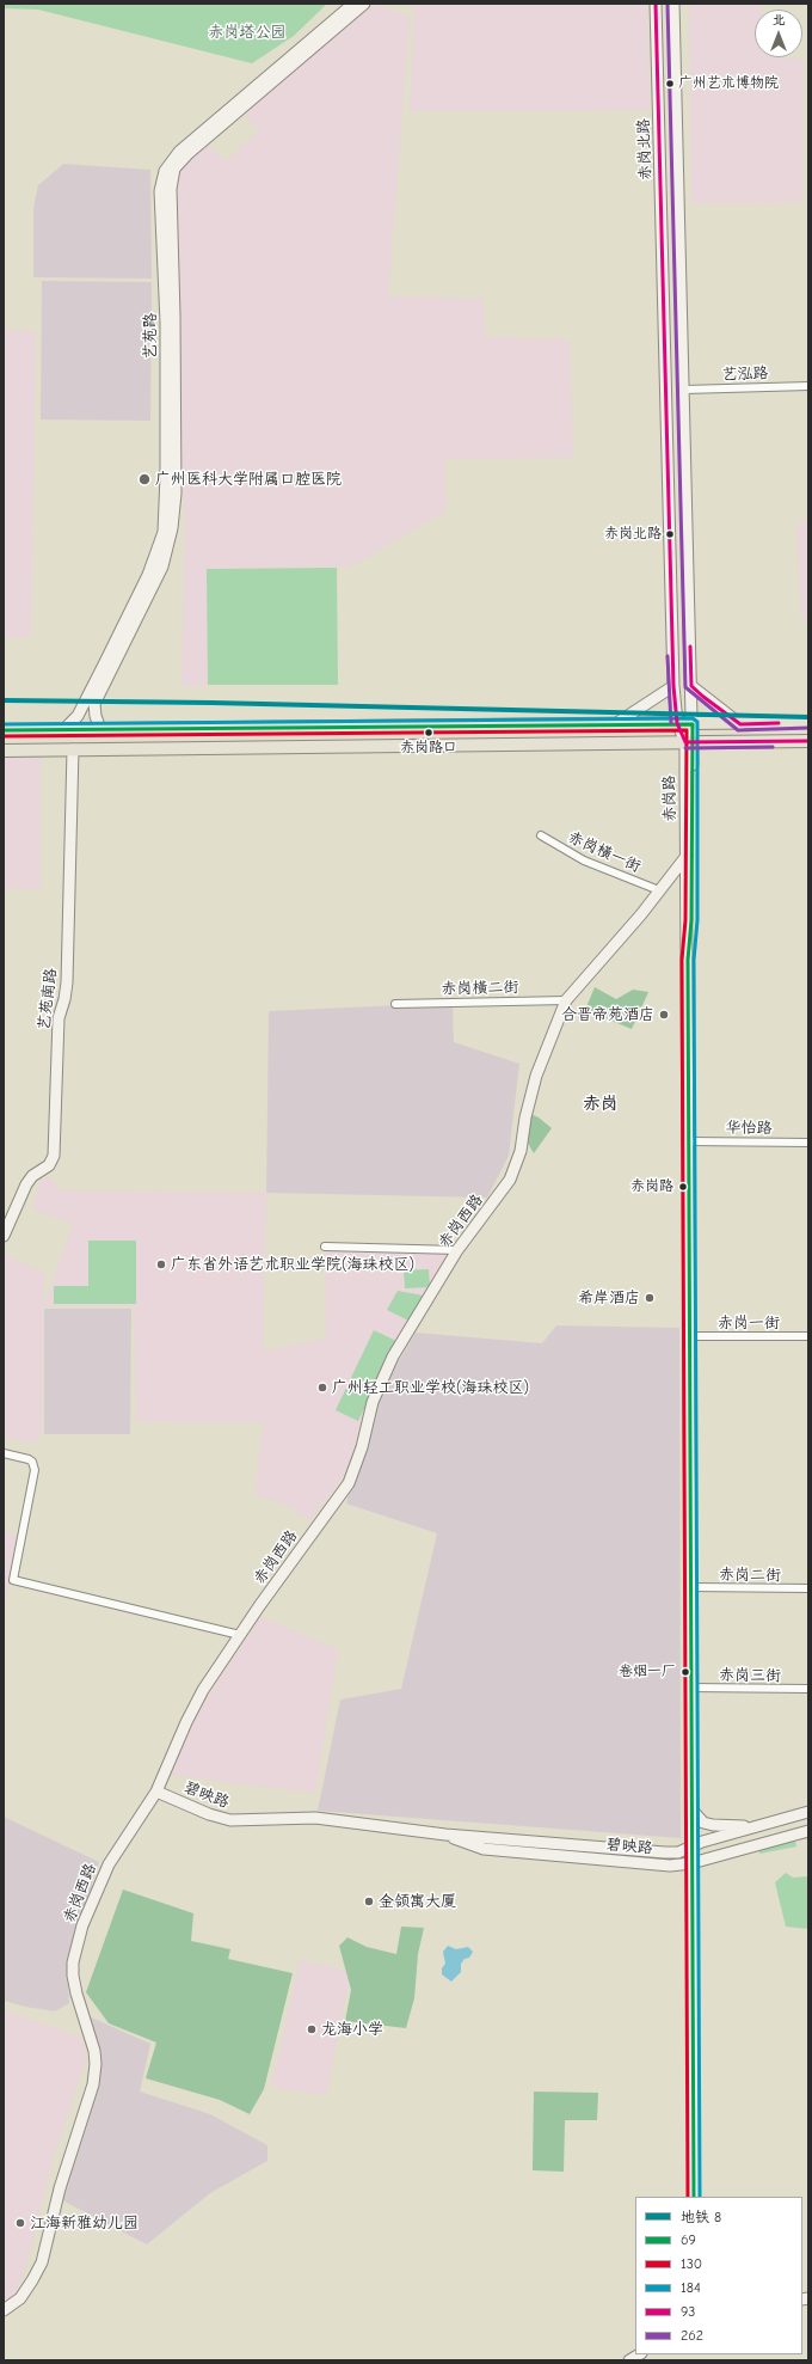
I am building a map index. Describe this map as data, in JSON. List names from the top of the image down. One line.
{"streets":{"street":["赤岗北路","艺苑路","艺泓路","赤岗路","赤岗横一街","赤岗横二街","艺苑南路","华怡路","赤岗西路","赤岗一街","赤岗二街","赤岗三街","碧映路"]},"crossings":[["赤岗北路","艺泓路"],["赤岗北路","赤岗路"],["赤岗路","华怡路"],["赤岗路","赤岗西路"],["赤岗路","赤岗一街"],["赤岗路","赤岗二街"],["赤岗路","赤岗三街"],["赤岗路","碧映路"],["赤岗横一街","赤岗西路"],["赤岗横二街","赤岗西路"],["赤岗西路","碧映路"]],"districts":["赤岗"],"parks":["赤岗塔公园"],"places":["广州艺术博物院","广州医科大学附属口腔医院","赤岗北路","赤岗路口","合晋帝苑酒店","赤岗路","广东省外语艺术职业学院(海珠校区)","希岸酒店","广州轻工职业学校(海珠校区)","卷烟一厂","金领寓大厦","龙海小学","江海新雅幼儿园"],"lines":["transit line 93","transit line 262","metro line 8","transit line 184","transit line 69","transit line 130"],"legend":["地铁 8","69","130","184","93","262"],"north":"top"}
